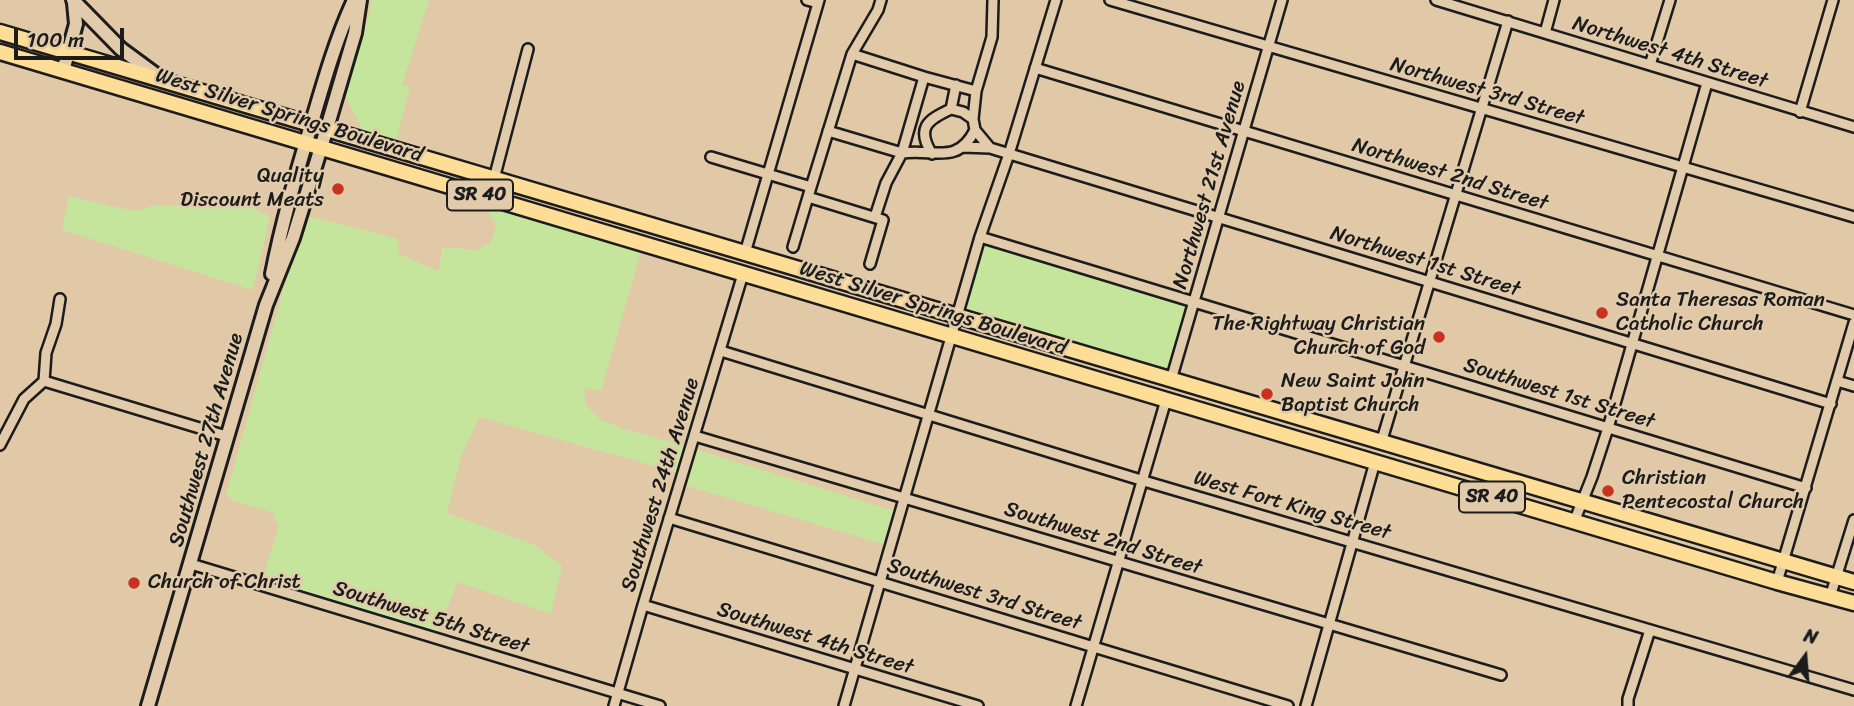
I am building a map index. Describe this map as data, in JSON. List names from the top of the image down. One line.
{"streets":{"main road":["West Silver Springs Boulevard","SR 40","Southwest 27th Avenue"],"street":["Northwest 4th Street","Northwest 3rd Street","Northwest 2nd Street","Northwest 21st Avenue","Northwest 1st Street","Southwest 1st Street","Southwest 24th Avenue","West Fort King Street","Southwest 2nd Street","Southwest 3rd Street","Southwest 5th Street","Southwest 4th Street"]},"crossings":[["Northwest 3rd Street","Northwest 21st Avenue"],["West Silver Springs Boulevard","Northwest 21st Avenue"],["West Silver Springs Boulevard","Southwest 27th Avenue"],["West Silver Springs Boulevard","Southwest 24th Avenue"],["Northwest 2nd Street","Northwest 21st Avenue"],["Northwest 21st Avenue","Northwest 1st Street"],["Northwest 21st Avenue","Southwest 1st Street"],["Southwest 27th Avenue","Southwest 5th Street"],["Southwest 24th Avenue","West Fort King Street"],["Southwest 24th Avenue","Southwest 2nd Street"],["Southwest 24th Avenue","Southwest 3rd Street"],["Southwest 24th Avenue","Southwest 5th Street"],["Southwest 24th Avenue","Southwest 4th Street"]],"places":["Quality Discount Meats","Santa Theresas Roman Catholic Church","The Rightway Christian Church of God","New Saint John Baptist Church","Christian Pentecostal Church","Church of Christ"],"scale_bar":"100 m","north":"top"}
